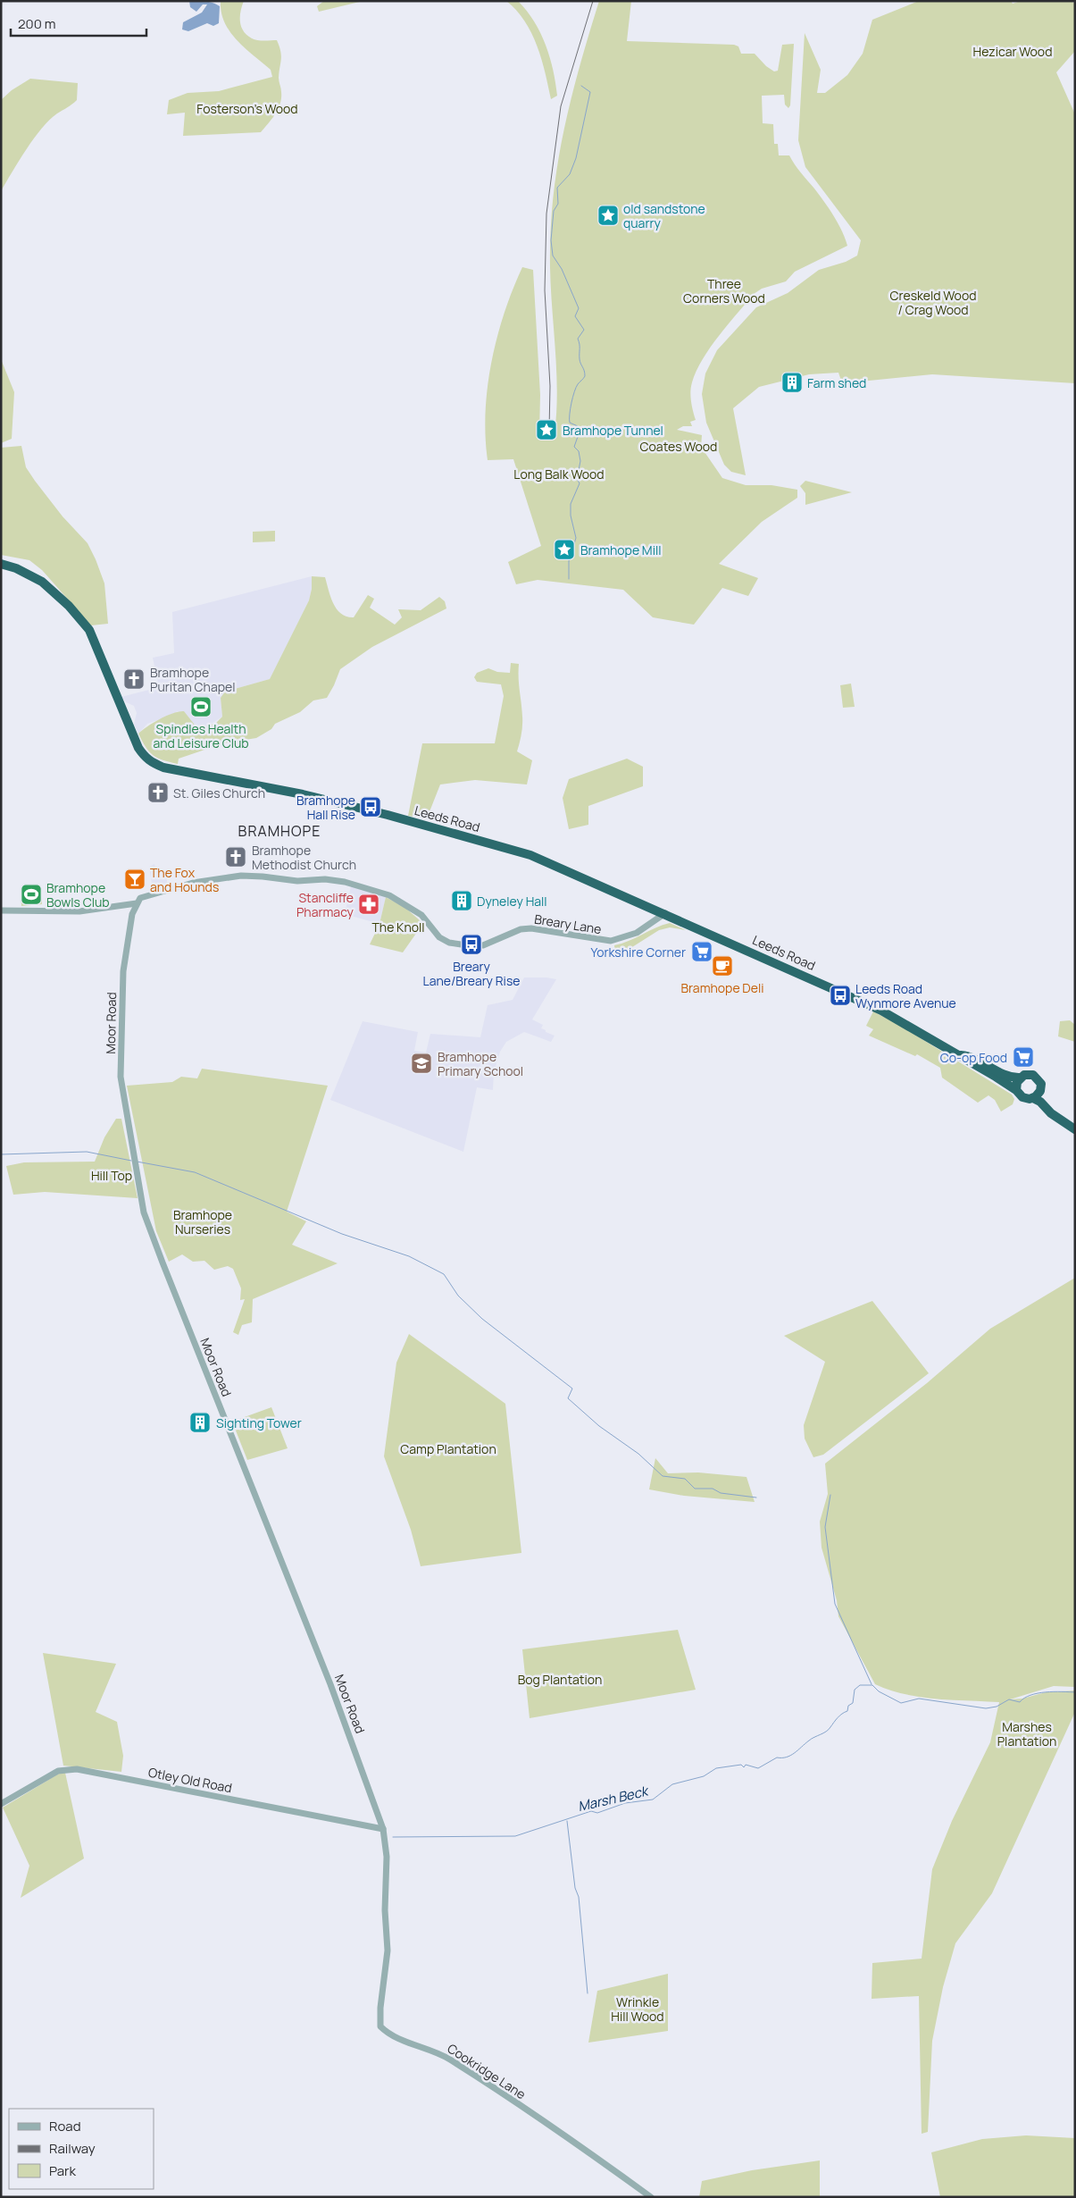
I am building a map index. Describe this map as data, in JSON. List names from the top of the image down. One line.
{"streets":{"highway":["Leeds Road"],"street":["Breary Lane","Moor Road","Otley Old Road","Cookridge Lane"]},"crossings":[["Leeds Road","Breary Lane"],["Breary Lane","Moor Road"],["Moor Road","Otley Old Road"],["Moor Road","Cookridge Lane"],["Otley Old Road","Cookridge Lane"]],"districts":["BRAMHOPE"],"water":["Marsh Beck"],"parks":["Hezicar Wood","Fosterson's Wood","Three Corners Wood","Creskeld Wood / Crag Wood","Coates Wood","Long Balk Wood","The Knoll","Hill Top","Bramhope Nurseries","Camp Plantation","Bog Plantation","Marshes Plantation","Wrinkle Hill Wood"],"places":{"place":["old sandstone quarry","Bramhope Tunnel","Bramhope Mill"],"building":["Farm shed","Dyneley Hall","Sighting Tower"],"church":["Bramhope Puritan Chapel","St. Giles Church","Bramhope Methodist Church"],"sports":["Spindles Health and Leisure Club","Bramhope Bowls Club"],"bus stop":["Bramhope Hall Rise","Breary Lane/Breary Rise","Leeds Road Wynmore Avenue"],"bar":["The Fox and Hounds"],"pharmacy":["Stancliffe Pharmacy"],"supermarket":["Yorkshire Corner","Co-op Food"],"cafe":["Bramhope Deli"],"school or university":["Bramhope Primary School"]},"legend":["Road","Railway","Park"],"scale_bar":"200 m"}
